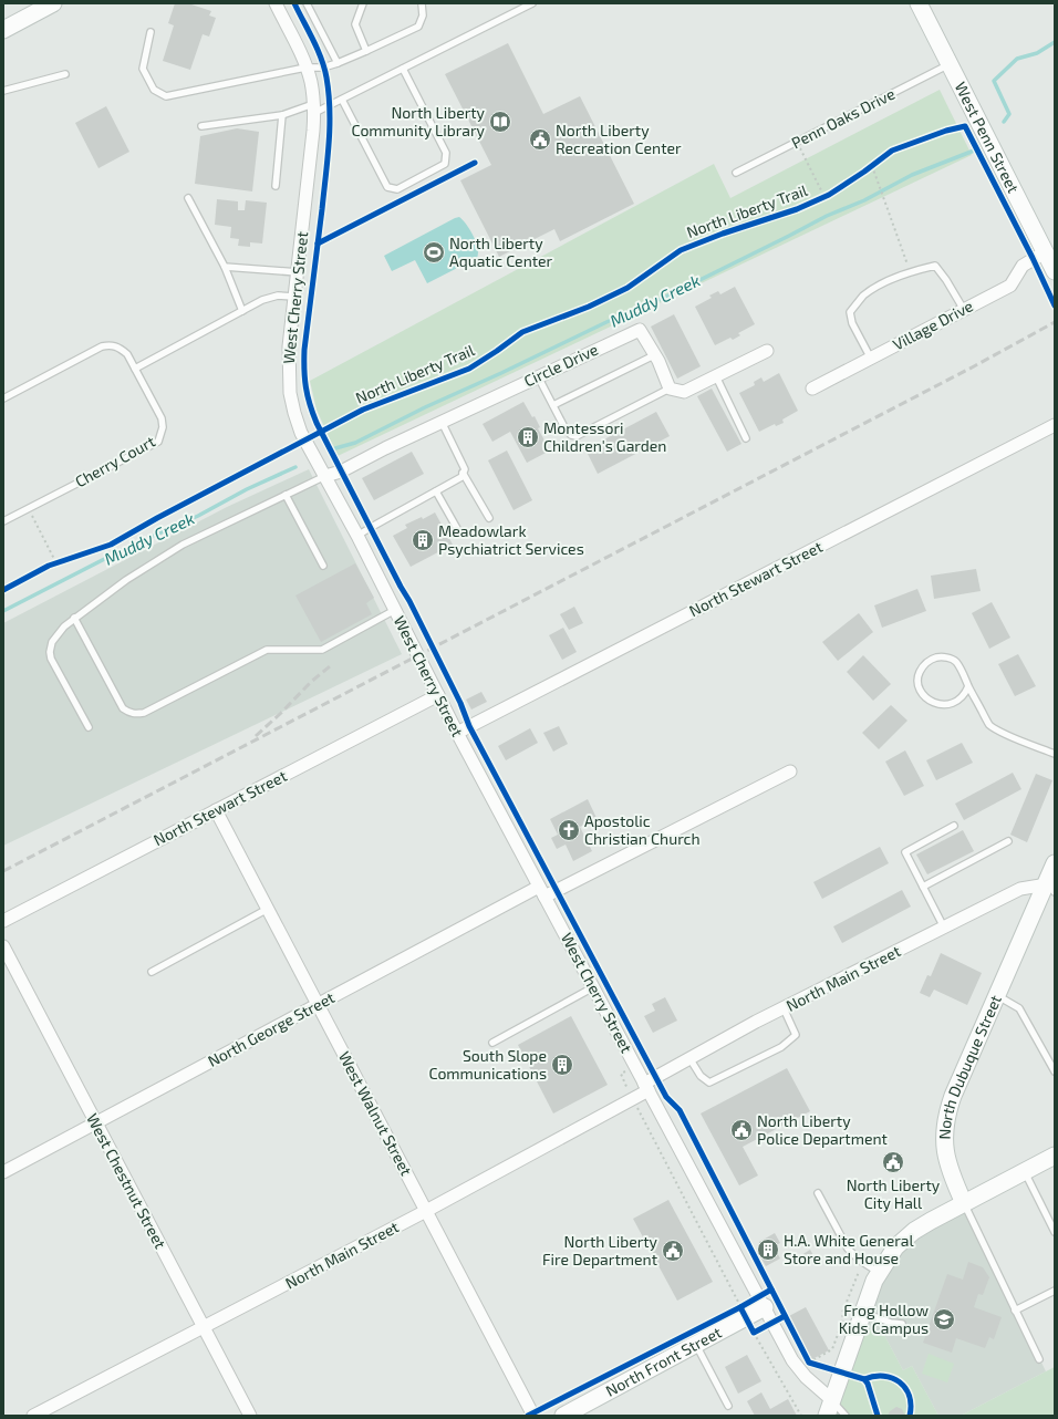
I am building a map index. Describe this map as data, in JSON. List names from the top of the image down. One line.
{"streets":{"main road":["West Penn Street","North Dubuque Street","North Front Street"],"street":["West Cherry Street","Village Drive","Circle Drive","North Stewart Street","North Main Street","North George Street","West Walnut Street","West Chestnut Street"],"lane":["Penn Oaks Drive","Cherry Court"],"cycle path":["North Liberty Trail"]},"crossings":[["Penn Oaks Drive","West Penn Street"],["West Penn Street","Village Drive"],["West Cherry Street","Circle Drive"],["West Cherry Street","North Stewart Street"],["West Cherry Street","North Main Street"],["West Cherry Street","North George Street"],["West Cherry Street","North Front Street"],["North Stewart Street","West Walnut Street"],["North Main Street","North Dubuque Street"],["North Main Street","West Walnut Street"],["North Main Street","West Chestnut Street"],["North George Street","West Walnut Street"],["North George Street","West Chestnut Street"]],"water":["Muddy Creek"],"places":{"library":["North Liberty Community Library"],"public building":["North Liberty Recreation Center","North Liberty Police Department","North Liberty City Hall","North Liberty Fire Department"],"sports":["North Liberty Aquatic Center"],"building":["Montessori Children's Garden","Meadowlark Psychiatrict Services","South Slope Communications","H.A. White General Store and House"],"church":["Apostolic Christian Church"],"school or university":["Frog Hollow Kids Campus"]}}
